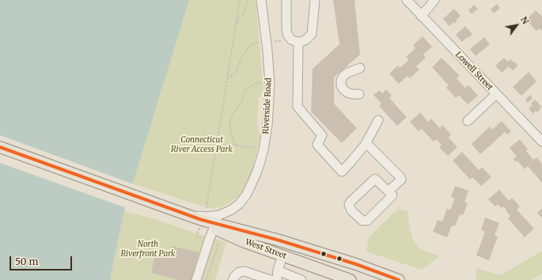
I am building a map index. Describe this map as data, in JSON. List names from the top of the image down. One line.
{"streets":{"main road":["West Street"],"street":["Lowell Street","Riverside Road"]},"crossings":[["Riverside Road","West Street"]],"parks":["Connecticut River Access Park","North Riverfront Park"],"scale_bar":"50 m","north":"top right"}
